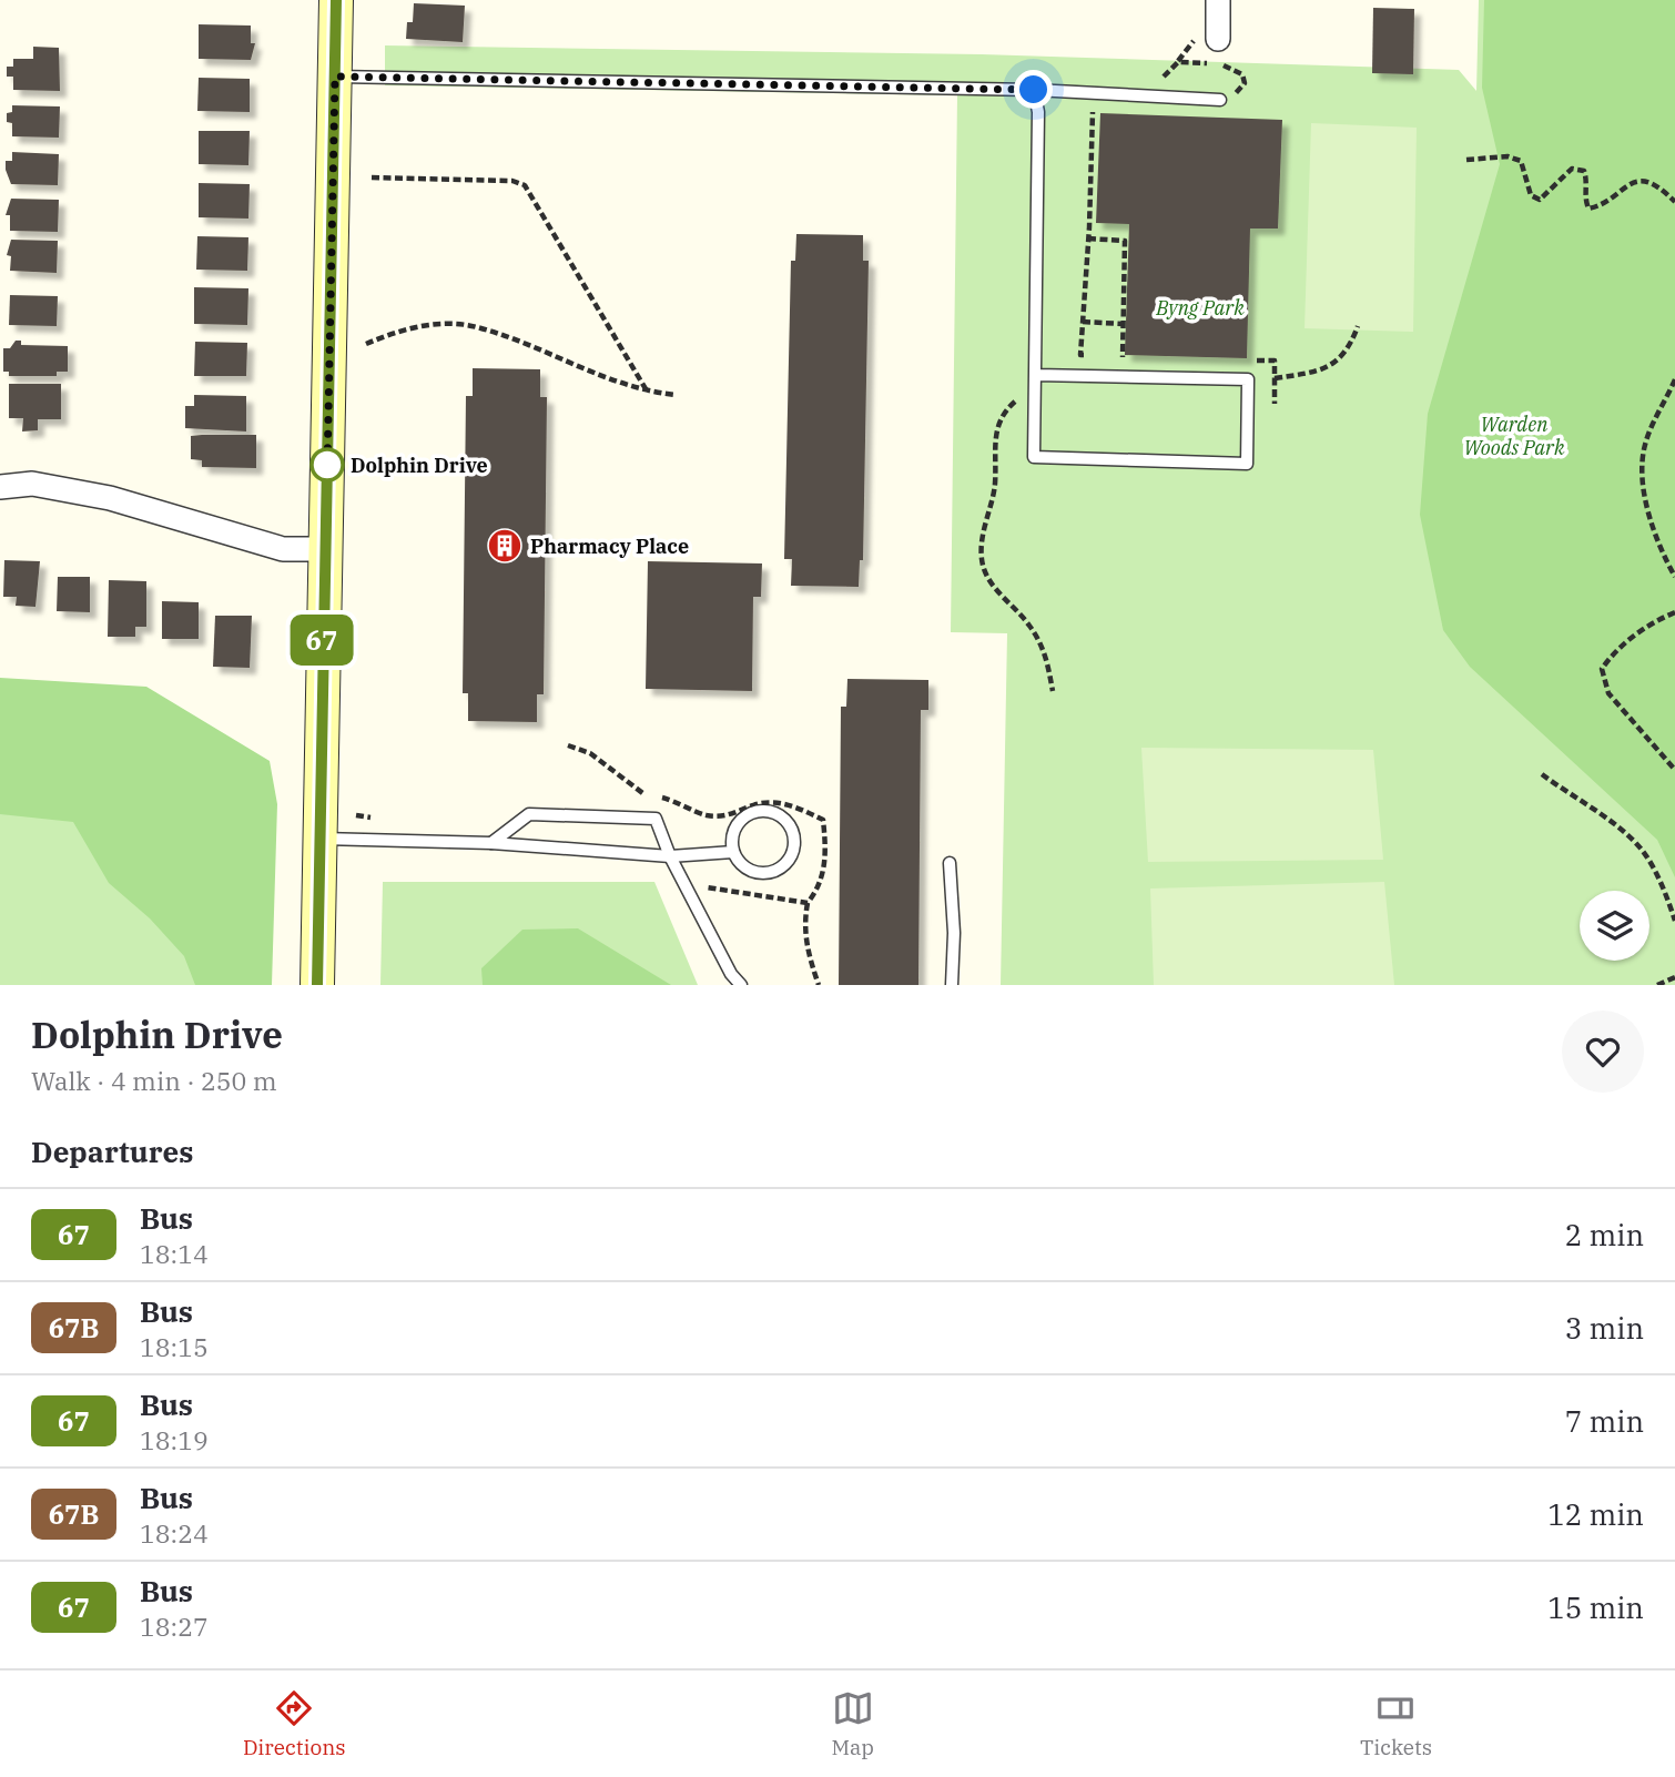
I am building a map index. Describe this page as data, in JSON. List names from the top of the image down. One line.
{"parks":["Byng Park","Warden Woods Park"],"places":{"other":["Dolphin Drive"],"building":["Pharmacy Place"]},"lines":["bus line 67"],"page":{"on_map":"67","heading":[["Dolphin Drive","Walk · 4 min · 250 m"],"Departures"],"list":[{"mark":"67","name":"Bus","note":"18:14","value":"2 min"},{"mark":"67B","name":"Bus","note":"18:15","value":"3 min"},{"mark":"67","name":"Bus","note":"18:19","value":"7 min"},{"mark":"67B","name":"Bus","note":"18:24","value":"12 min"},{"mark":"67","name":"Bus","note":"18:27","value":"15 min"}],"tabs":["Directions","Map","Tickets"]}}
